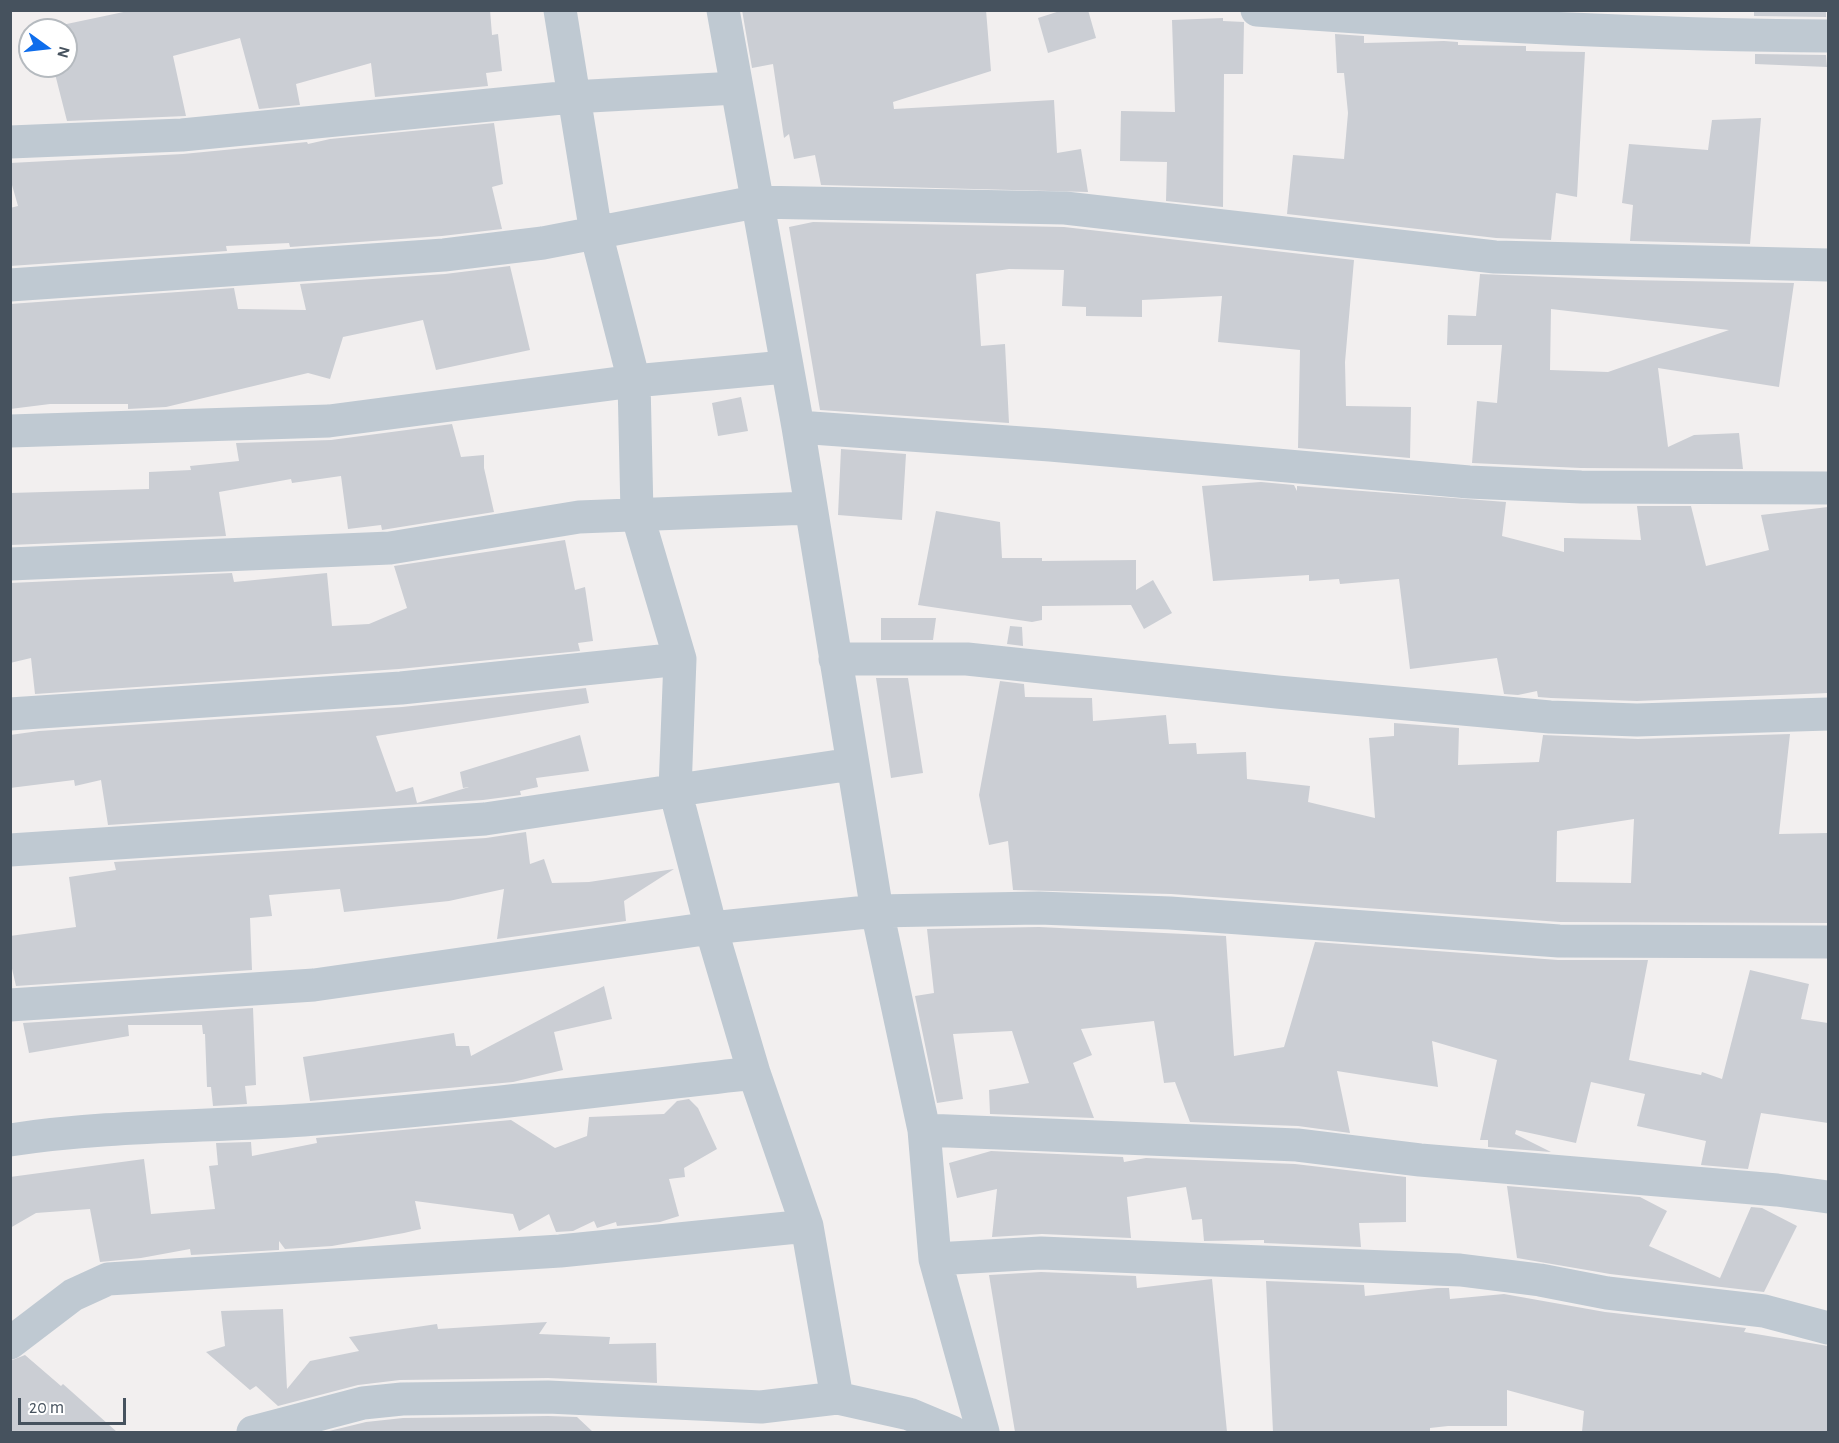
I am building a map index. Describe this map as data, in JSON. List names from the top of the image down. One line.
{"scale_bar":"20 m","north":"right"}
